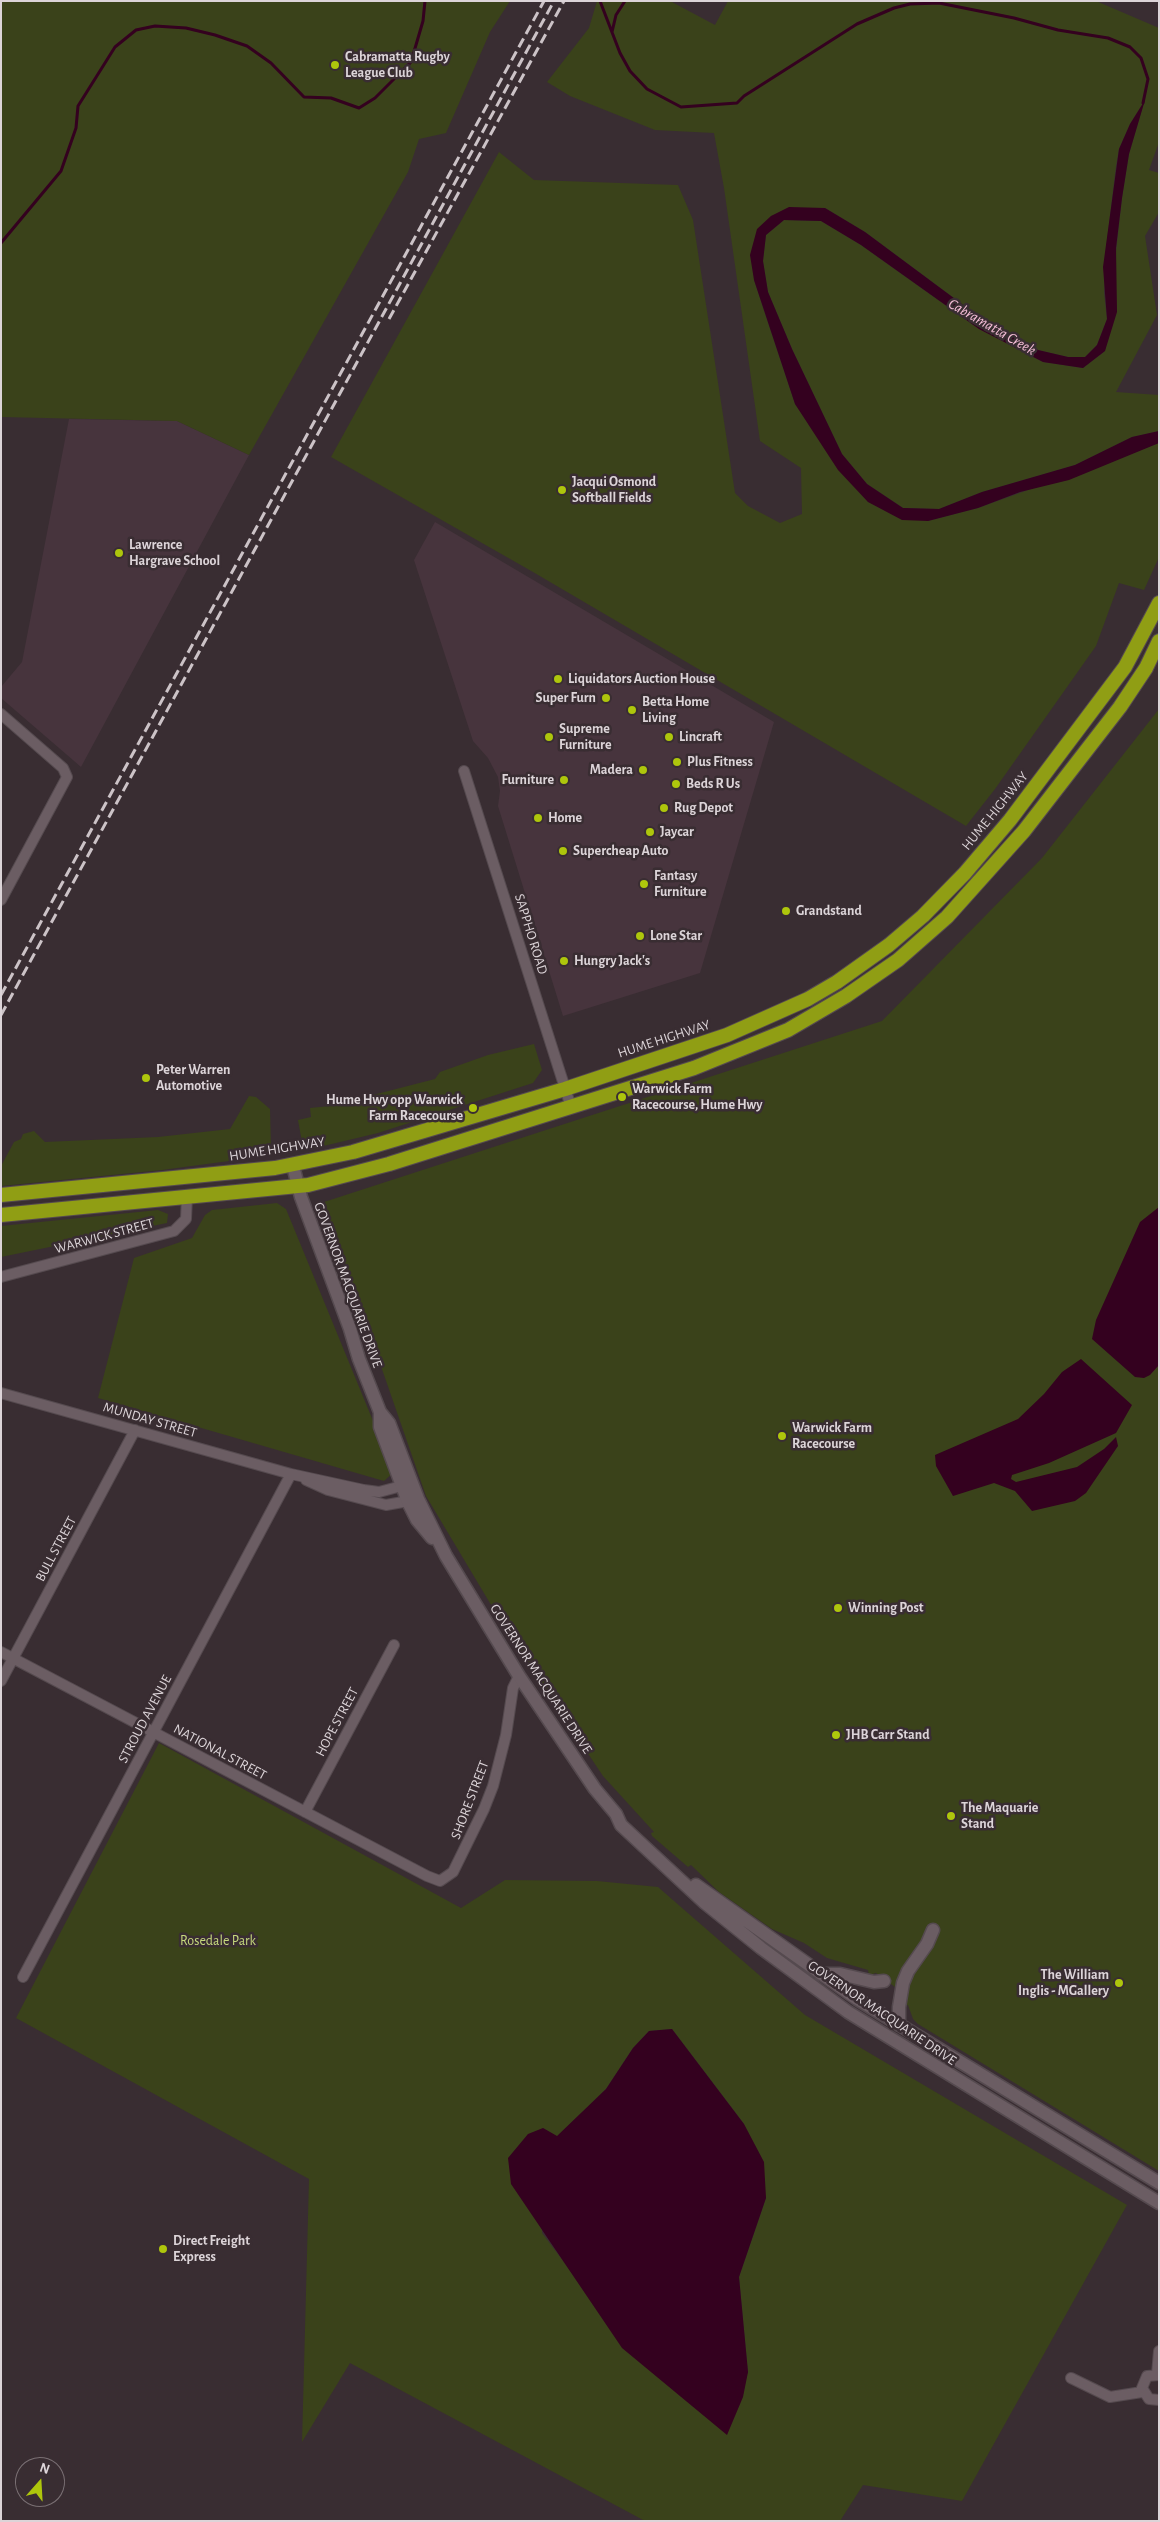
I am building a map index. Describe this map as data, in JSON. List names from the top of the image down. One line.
{"streets":{"highway":["HUME HIGHWAY"],"main road":["GOVERNOR MACQUARIE DRIVE"],"street":["SAPPHO ROAD","WARWICK STREET","MUNDAY STREET","BULL STREET","STROUD AVENUE","HOPE STREET","NATIONAL STREET","SHORE STREET"]},"crossings":[["HUME HIGHWAY","SAPPHO ROAD"],["HUME HIGHWAY","GOVERNOR MACQUARIE DRIVE"],["GOVERNOR MACQUARIE DRIVE","MUNDAY STREET"],["GOVERNOR MACQUARIE DRIVE","SHORE STREET"],["MUNDAY STREET","BULL STREET"],["MUNDAY STREET","STROUD AVENUE"],["BULL STREET","NATIONAL STREET"],["STROUD AVENUE","NATIONAL STREET"],["HOPE STREET","NATIONAL STREET"],["NATIONAL STREET","SHORE STREET"]],"water":["Cabramatta Creek"],"parks":["Rosedale Park"],"places":["Cabramatta Rugby League Club","Jacqui Osmond Softball Fields","Lawrence Hargrave School","Liquidators Auction House","Super Furn","Betta Home Living","Supreme Furniture","Lincraft","Plus Fitness","Madera","Furniture","Beds R Us","Rug Depot","Home","Jaycar","Supercheap Auto","Fantasy Furniture","Grandstand","Lone Star","Hungry Jack's","Peter Warren Automotive","Warwick Farm Racecourse, Hume Hwy","Hume Hwy opp Warwick Farm Racecourse","Warwick Farm Racecourse","Winning Post","JHB Carr Stand","The Maquarie Stand","The William Inglis - MGallery","Direct Freight Express"],"north":"top"}
